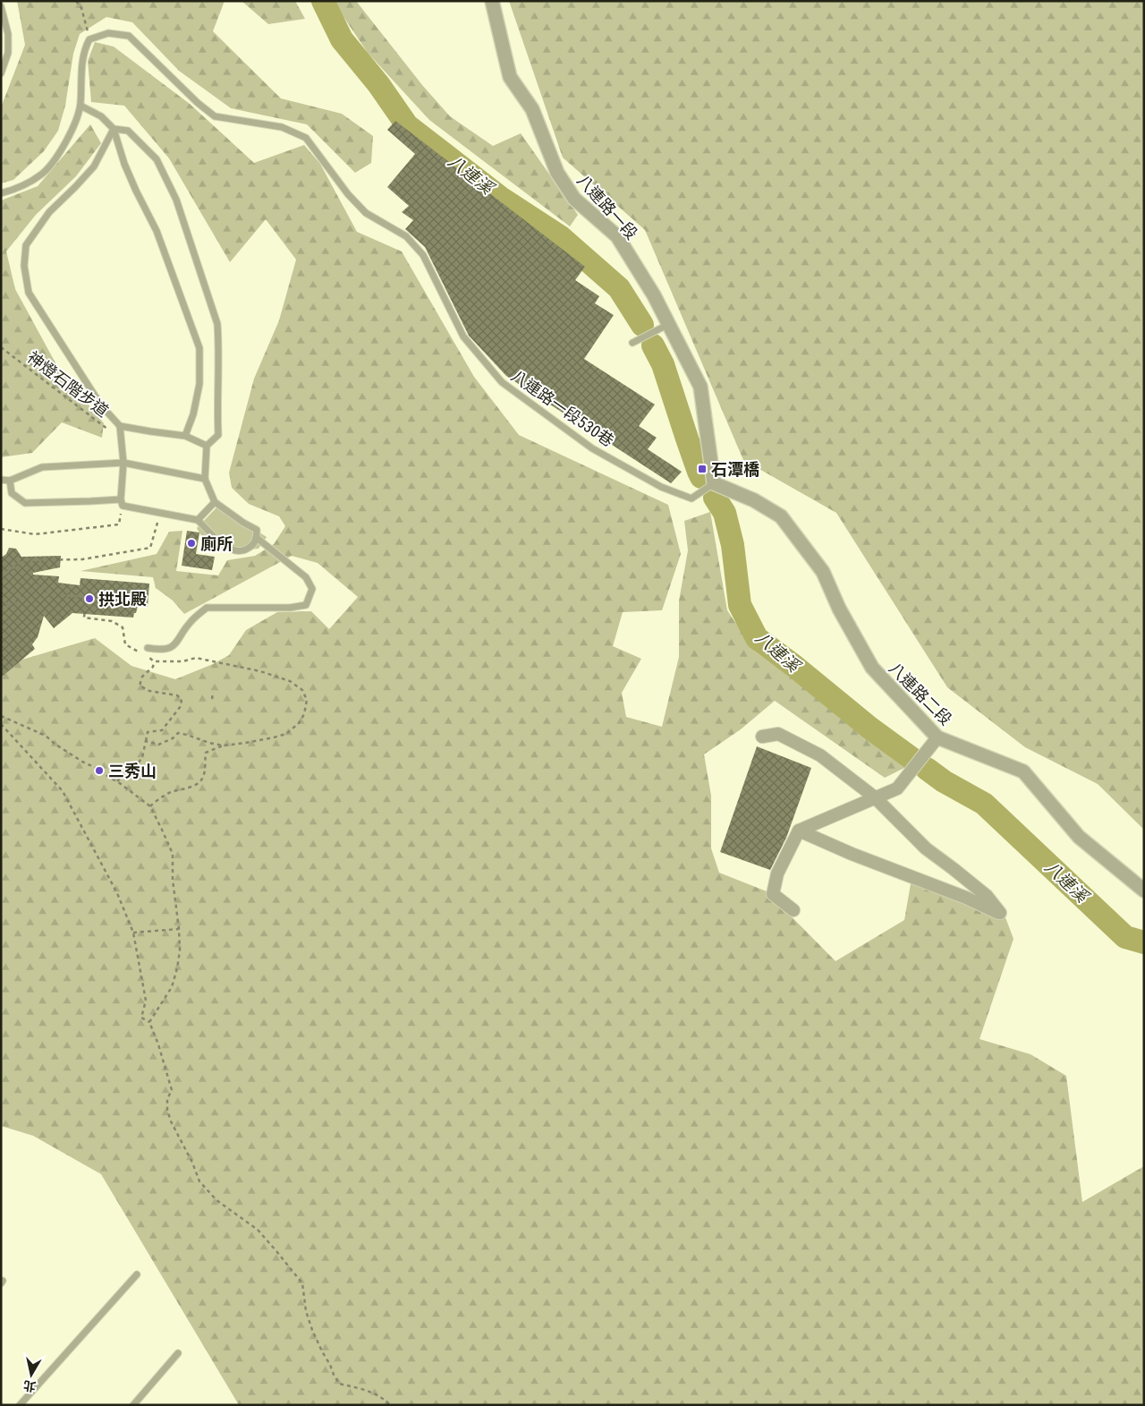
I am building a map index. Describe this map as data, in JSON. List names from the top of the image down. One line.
{"streets":{"street":["八連路一段","八連路二段"],"lane":["八連路一段530巷"],"path":["神燈石階步道"]},"crossings":[["八連路一段","八連路一段530巷"],["八連路一段","八連路二段"],["八連路一段530巷","八連路二段"]],"water":["八連溪"],"places":{"transit":["石潭橋"],"other":["廁所","拱北殿","三秀山"]},"north":"bottom"}
